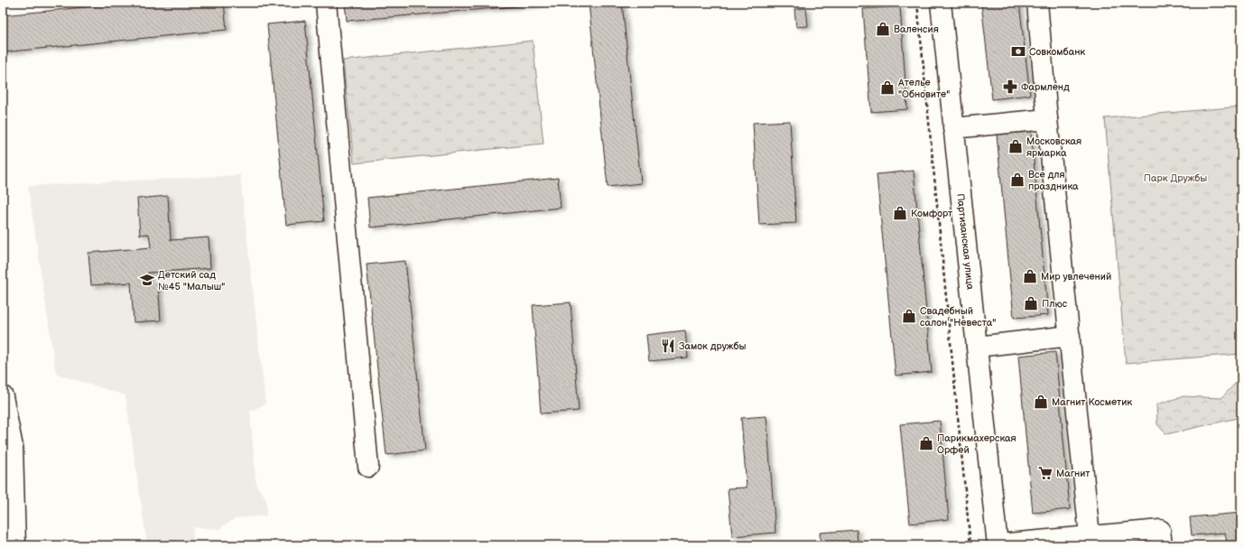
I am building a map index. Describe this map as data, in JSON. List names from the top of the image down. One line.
{"streets":{"street":["Партизанская улица"]},"parks":["Парк Дружбы"],"places":{"shop":["Валенсия","Ателье \"Обновите\"","Московская ярмарка","Все для праздника","Комфорт","Мир увлечений","Плюс","Свадебный салон \"Невеста\"","Магнит Косметик","Парикмахерская Орфей"],"bank":["Совкомбанк"],"pharmacy":["Фармленд"],"school or university":["Детский сад №45 \"Малыш\""],"restaurant":["Замок дружбы"],"supermarket":["Магнит"]}}
